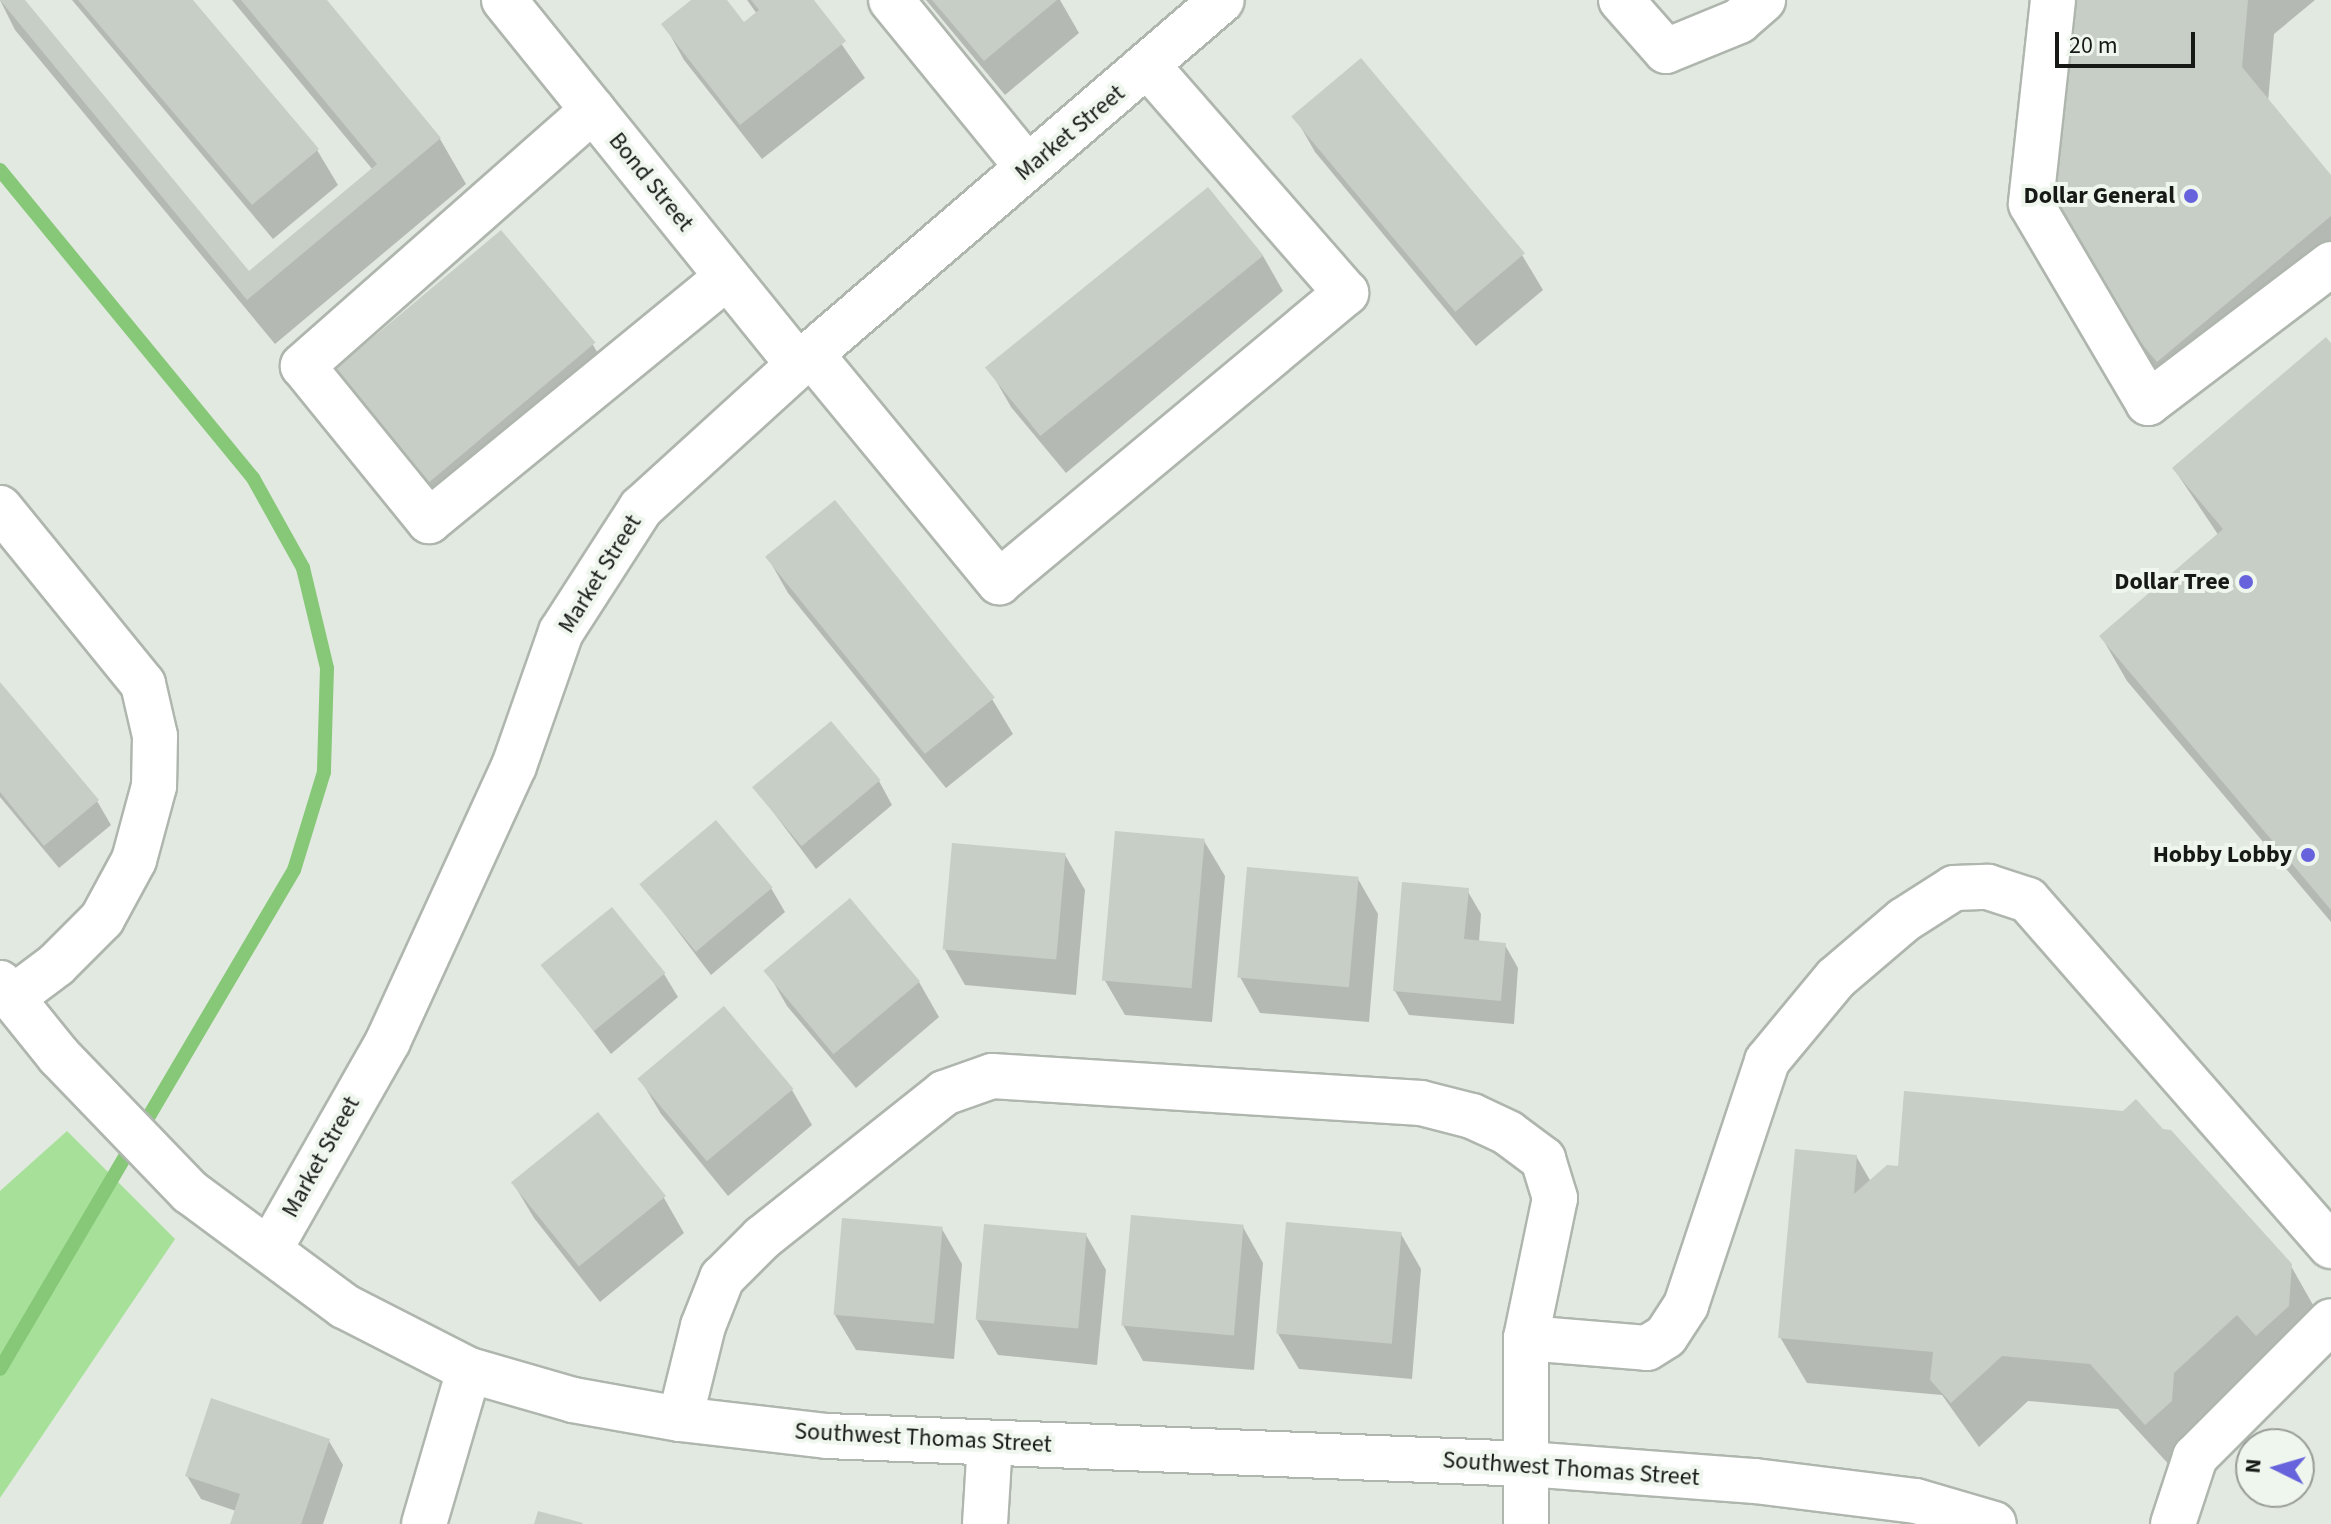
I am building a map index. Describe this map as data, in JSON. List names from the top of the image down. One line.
{"streets":{"street":["Market Street","Bond Street","Southwest Thomas Street"]},"crossings":[["Market Street","Bond Street"],["Market Street","Southwest Thomas Street"]],"places":["Dollar General","Dollar Tree","Hobby Lobby"],"scale_bar":"20 m","north":"left"}
